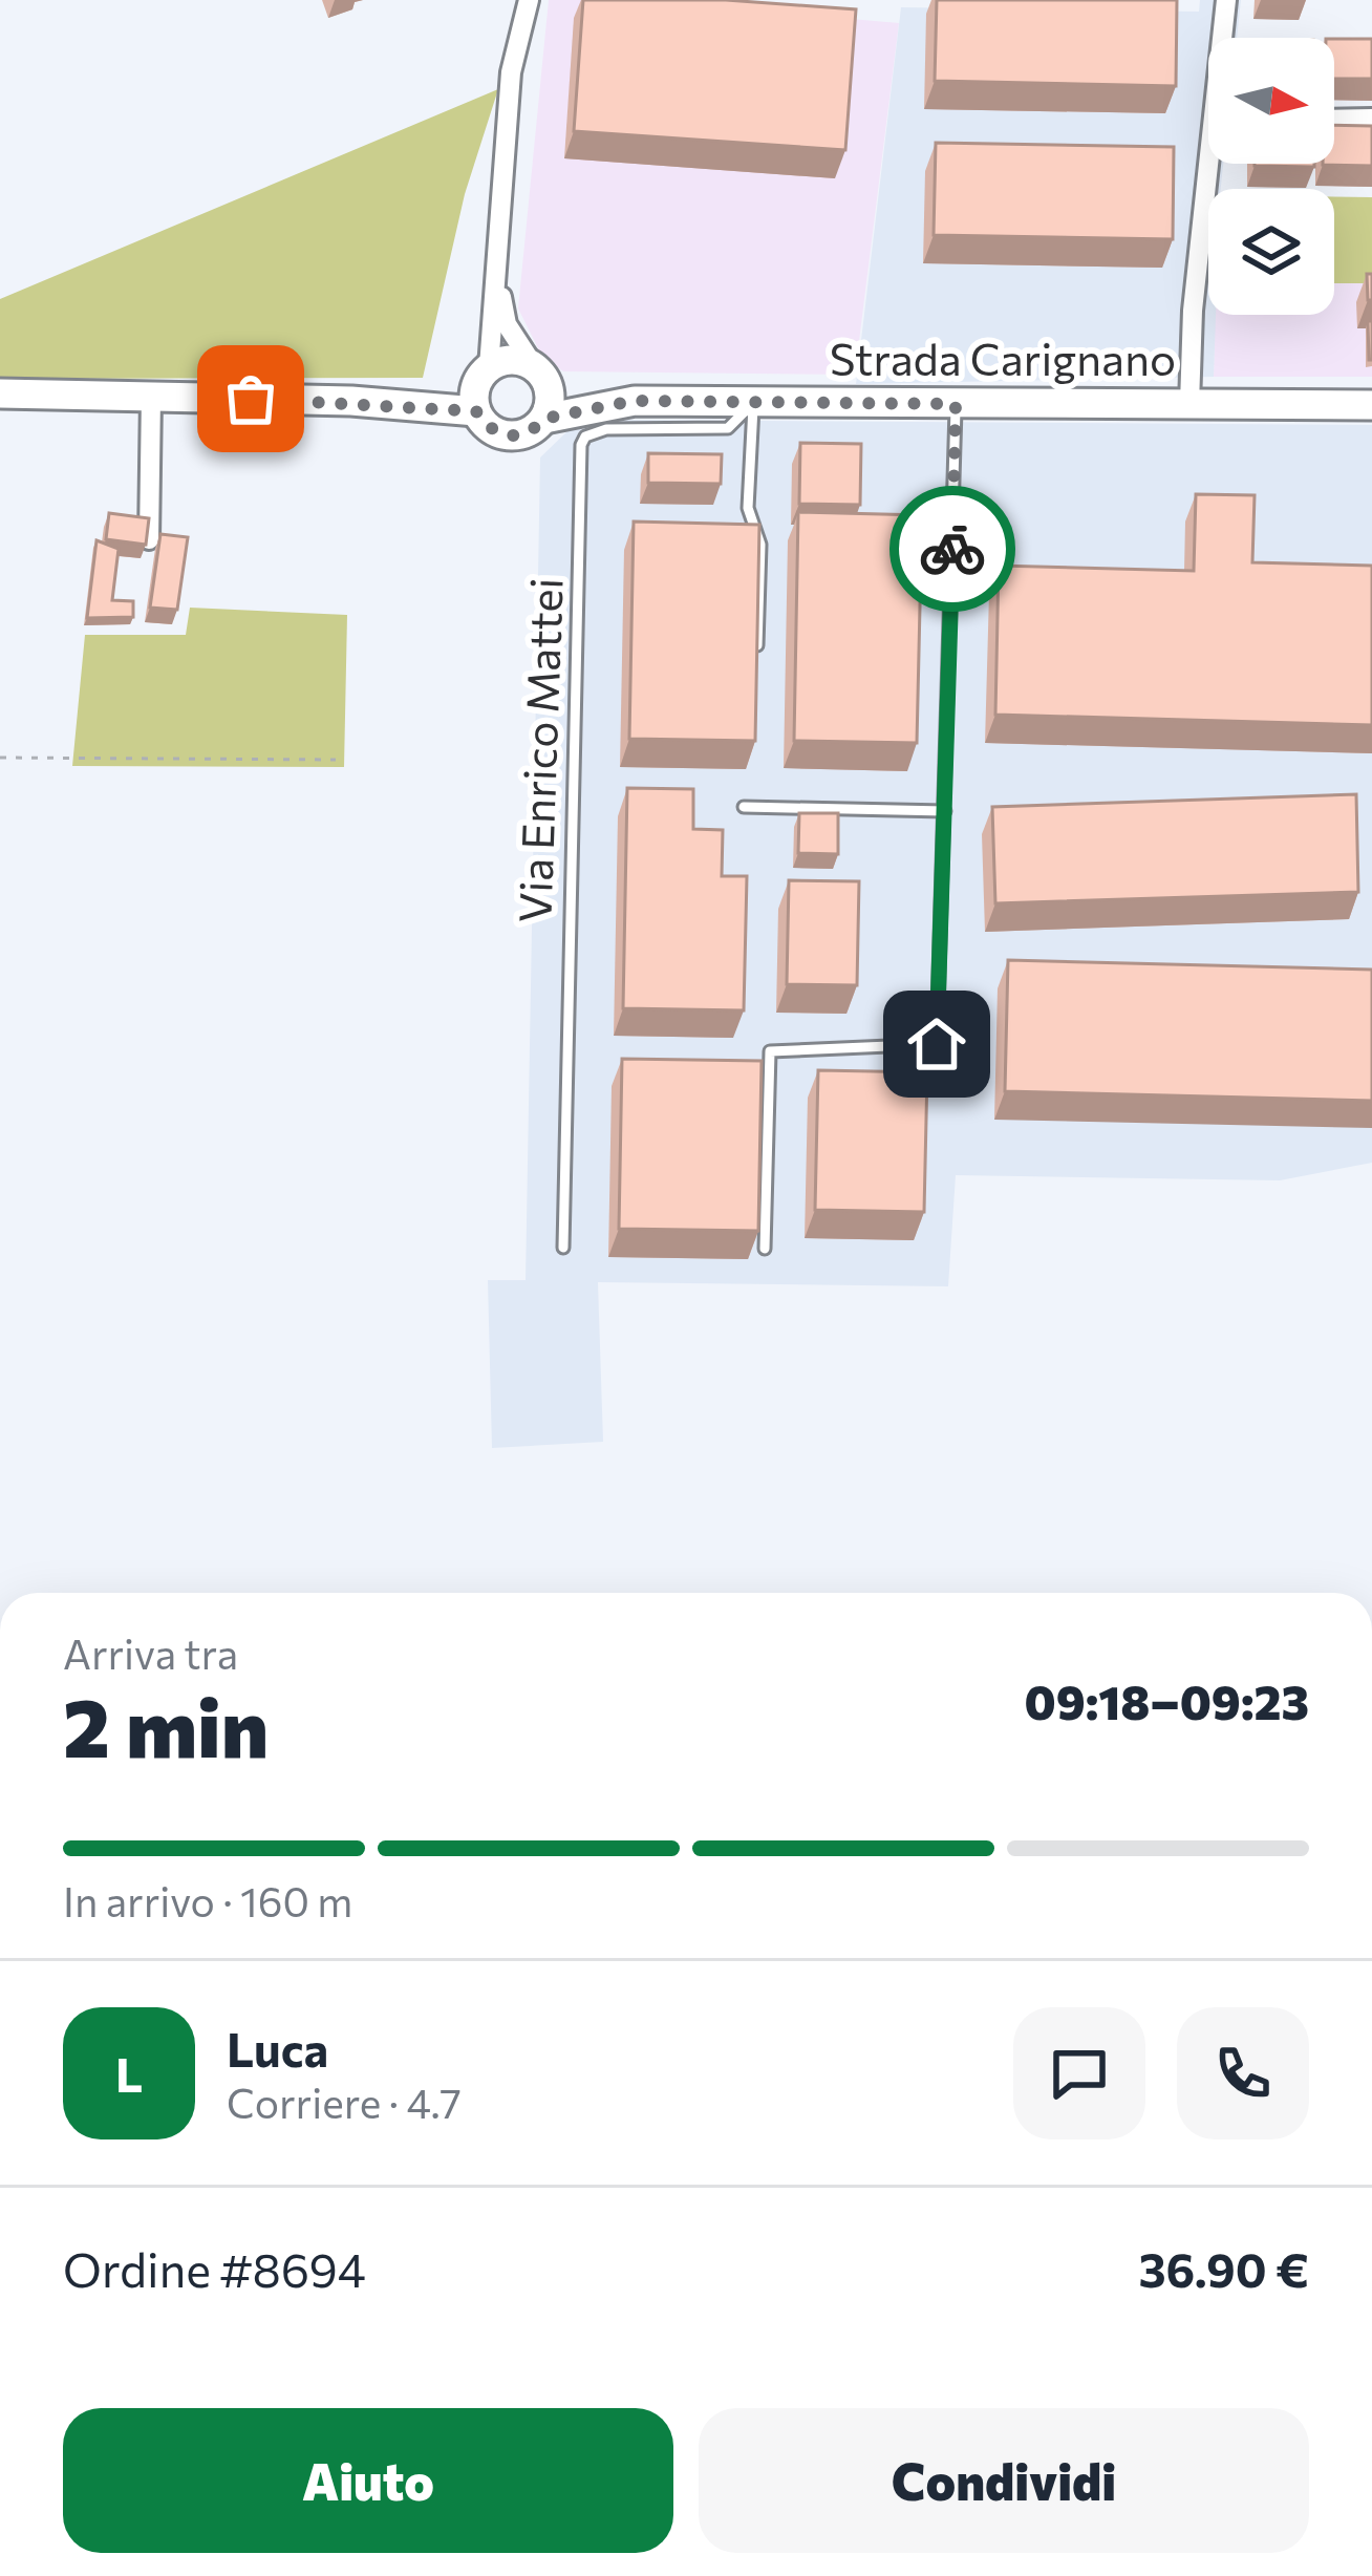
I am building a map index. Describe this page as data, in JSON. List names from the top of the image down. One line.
{"streets":{"street":["Strada Carignano"],"lane":["Via Enrico Mattei"]},"crossings":[["Strada Carignano","Via Enrico Mattei"]],"north":"right","page":{"heading":["2 min","Arriva tra","09:18–09:23"],"panel":["Luca","Corriere · 4.7","Ordine #8694","36.90 €"],"bar":"In arrivo · 160 m","round":"L","buttons":["Aiuto","Condividi"]}}
